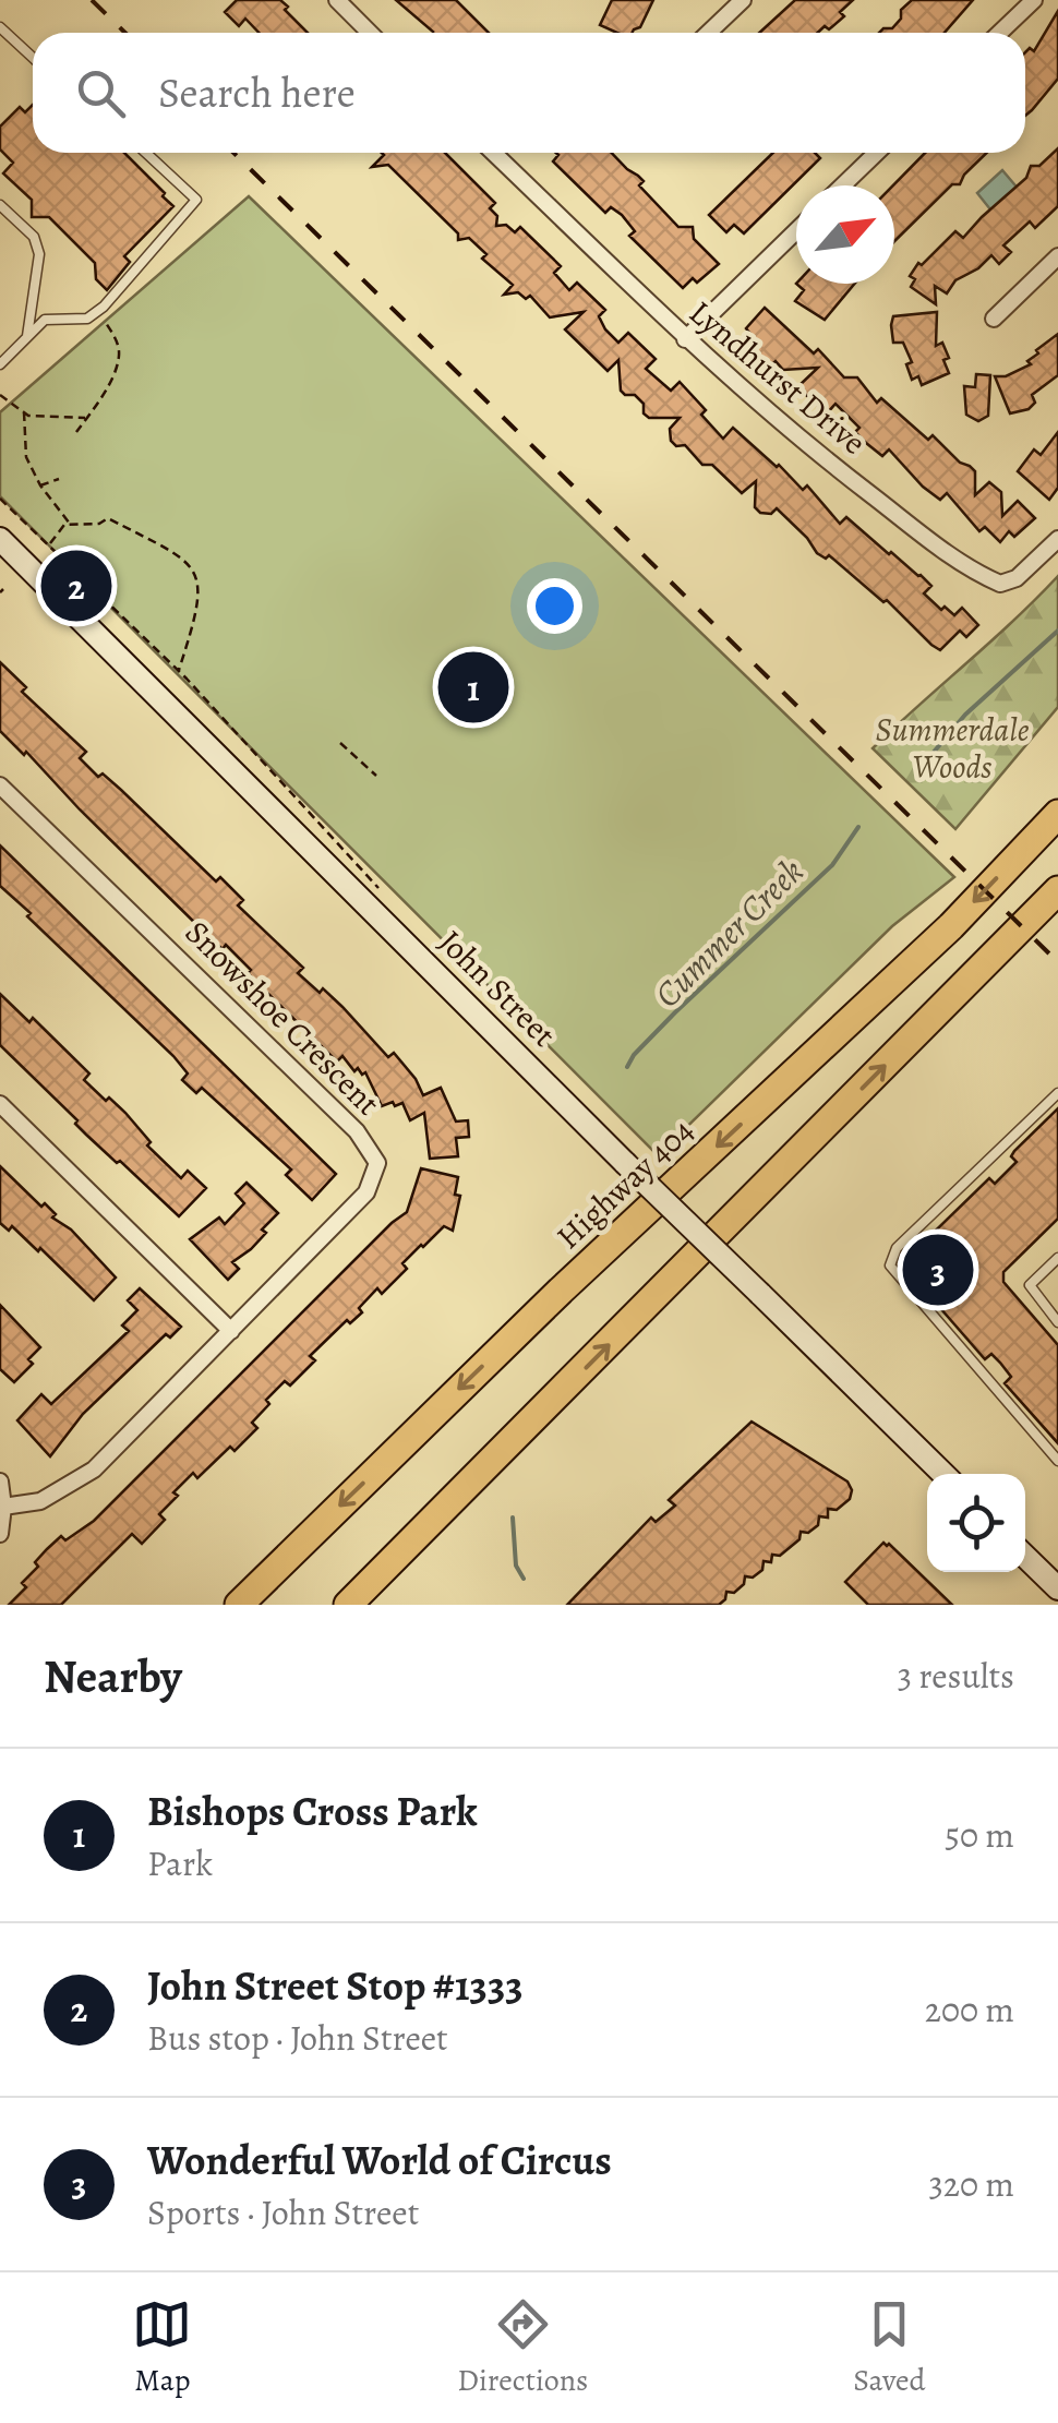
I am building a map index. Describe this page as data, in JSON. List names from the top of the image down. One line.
{"streets":{"highway":["Highway 404"],"main road":["John Street"],"street":["Lyndhurst Drive","Snowshoe Crescent"]},"water":["Cummer Creek"],"parks":["Summerdale Woods"],"north":"top right","page":{"search":"Search here","pins":["2","1","3"],"heading":["Nearby","3 results"],"list":[{"mark":"1","name":"Bishops Cross Park","note":"Park","value":"50 m"},{"mark":"2","name":"John Street Stop #1333","note":"Bus stop · John Street","value":"200 m"},{"mark":"3","name":"Wonderful World of Circus","note":"Sports · John Street","value":"320 m"}],"nav":["Map","Directions","Saved"]}}
